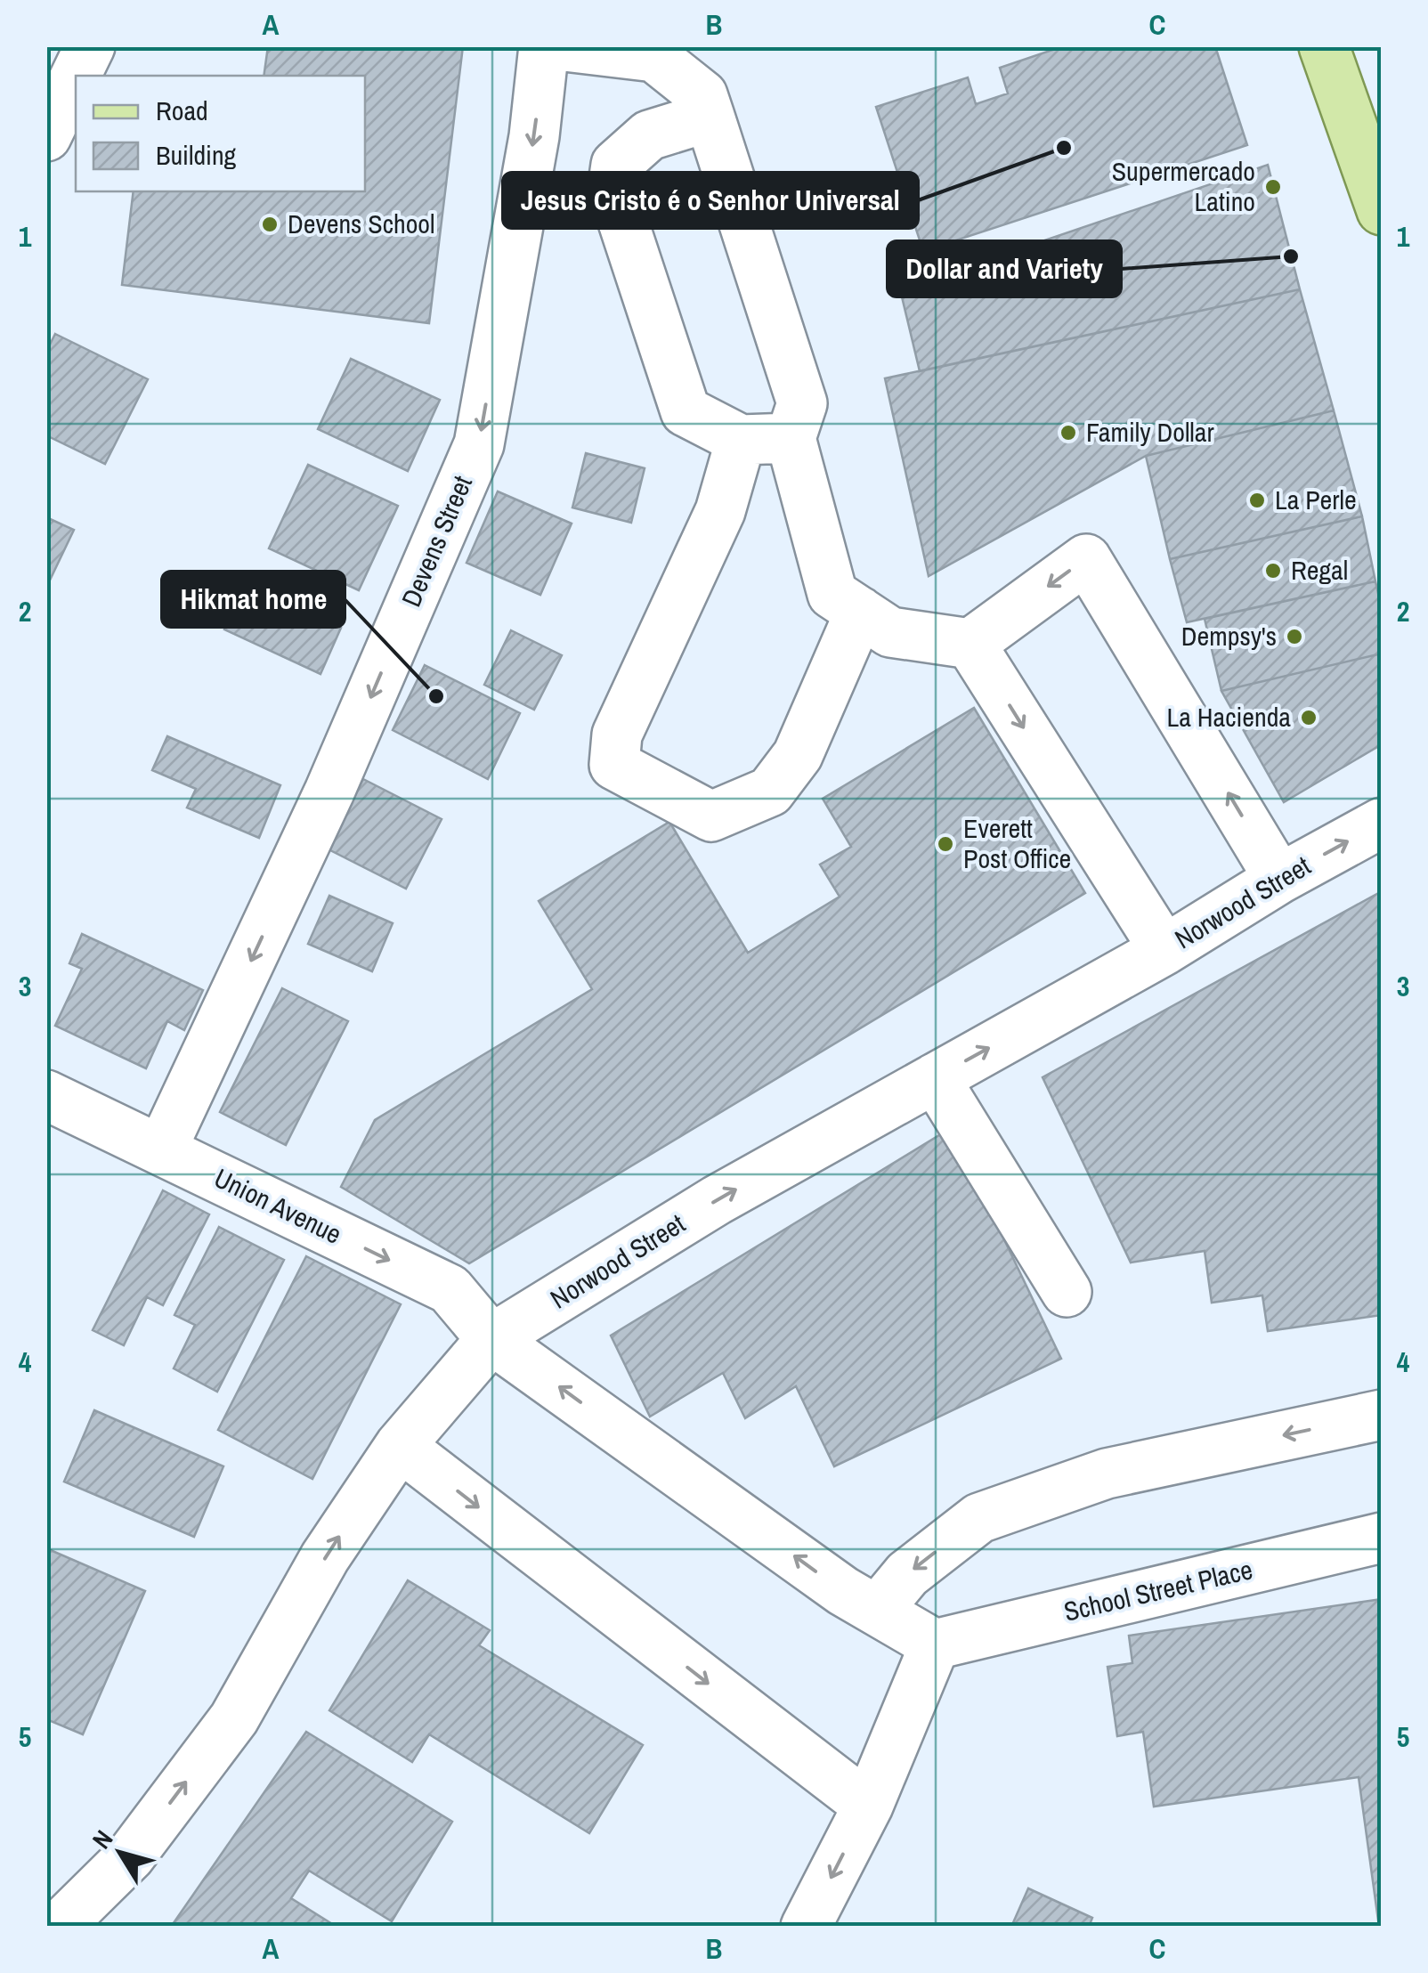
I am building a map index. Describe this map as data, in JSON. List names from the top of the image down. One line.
{"streets":{"street":["Devens Street","Norwood Street","Union Avenue","School Street Place"]},"crossings":[["Devens Street","Union Avenue"],["Norwood Street","Union Avenue"],["Union Avenue","School Street Place"]],"one_way":["Devens Street","Norwood Street"],"places":["Jesus Cristo é o Senhor Universal","Supermercado Latino","Devens School","Dollar and Variety","Family Dollar","La Perle","Regal","Dempsy's","Hikmat home","La Hacienda","Everett Post Office"],"legend":["Road","Building"],"north":"top left","grid":{"columns":["A","B","C"],"rows":["1","2","3","4","5"]}}
